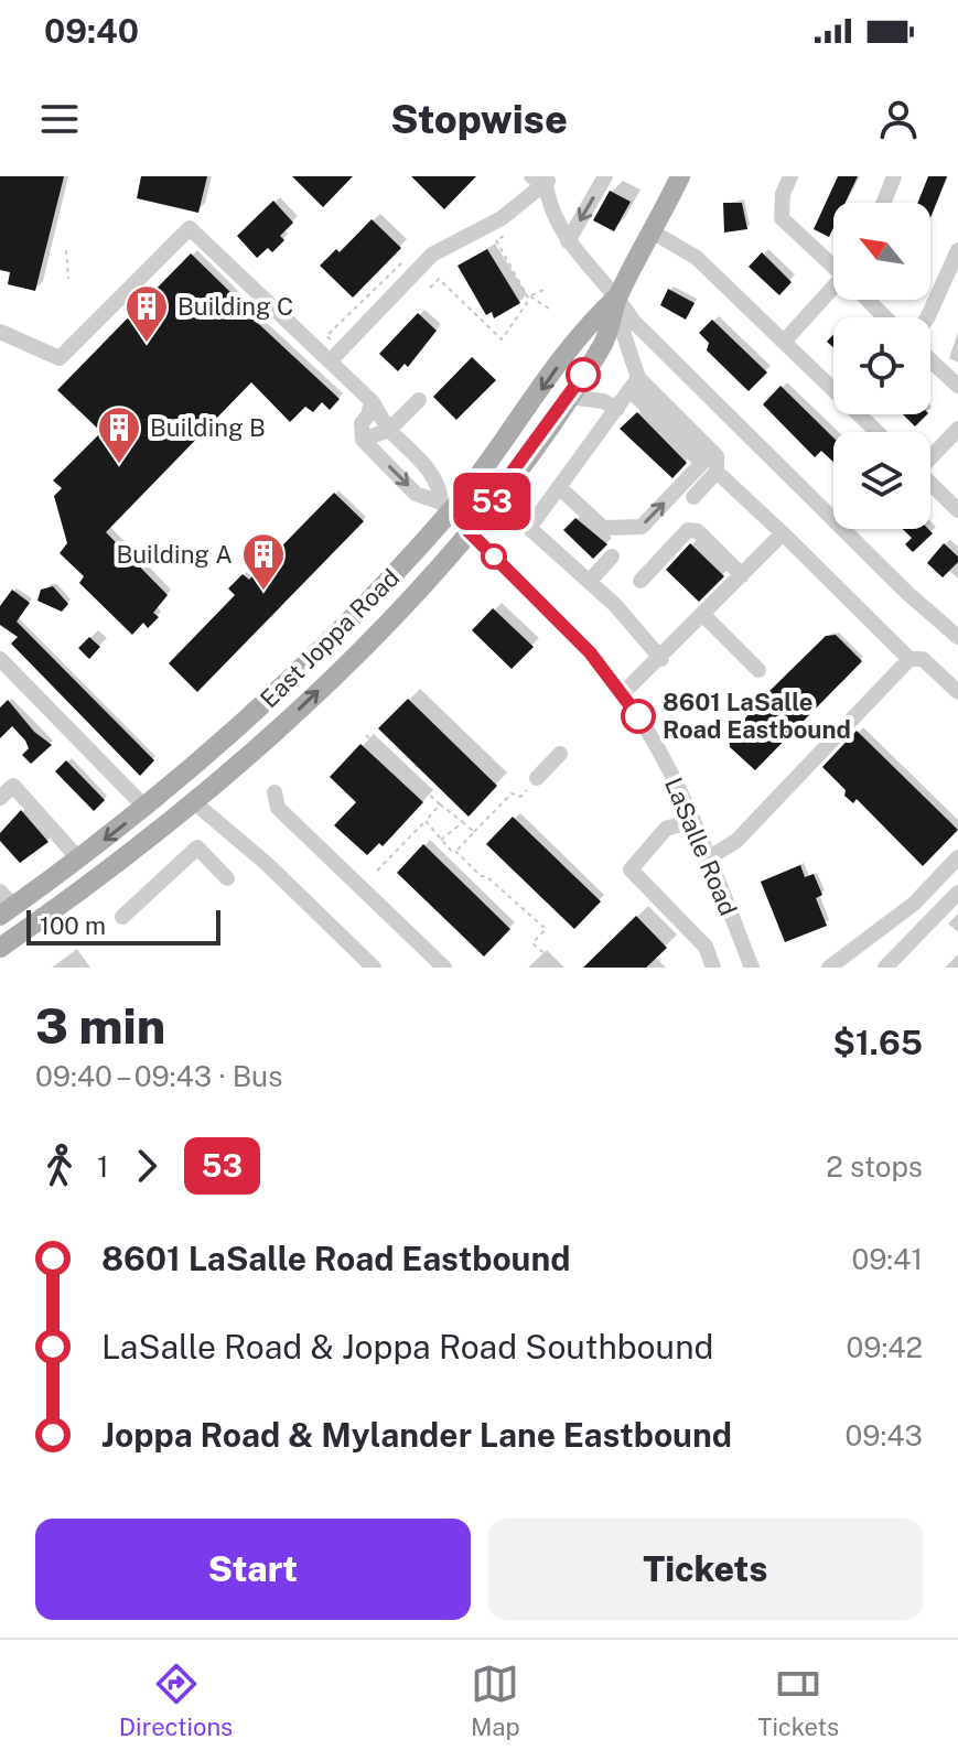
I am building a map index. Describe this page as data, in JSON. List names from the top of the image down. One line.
{"streets":{"main road":["East Joppa Road"],"street":["LaSalle Road"]},"crossings":[["East Joppa Road","LaSalle Road"]],"places":{"building":["Building C","Building B","Building A"],"other":["8601 LaSalle Road Eastbound"]},"lines":["bus line 53"],"scale_bar":"100 m","north":"top left","page":{"status":"09:40","header":"Stopwise","on_map":"53","scale":"100 m","heading":["3 min","09:40 – 09:43 · Bus","$1.65"],"legs":["1","53","2 stops"],"list":[{"name":"8601 LaSalle Road Eastbound","value":"09:41"},{"name":"LaSalle Road & Joppa Road Southbound","value":"09:42"},{"name":"Joppa Road & Mylander Lane Eastbound","value":"09:43"}],"buttons":["Start","Tickets"],"tabs":["Directions","Map","Tickets"]}}
